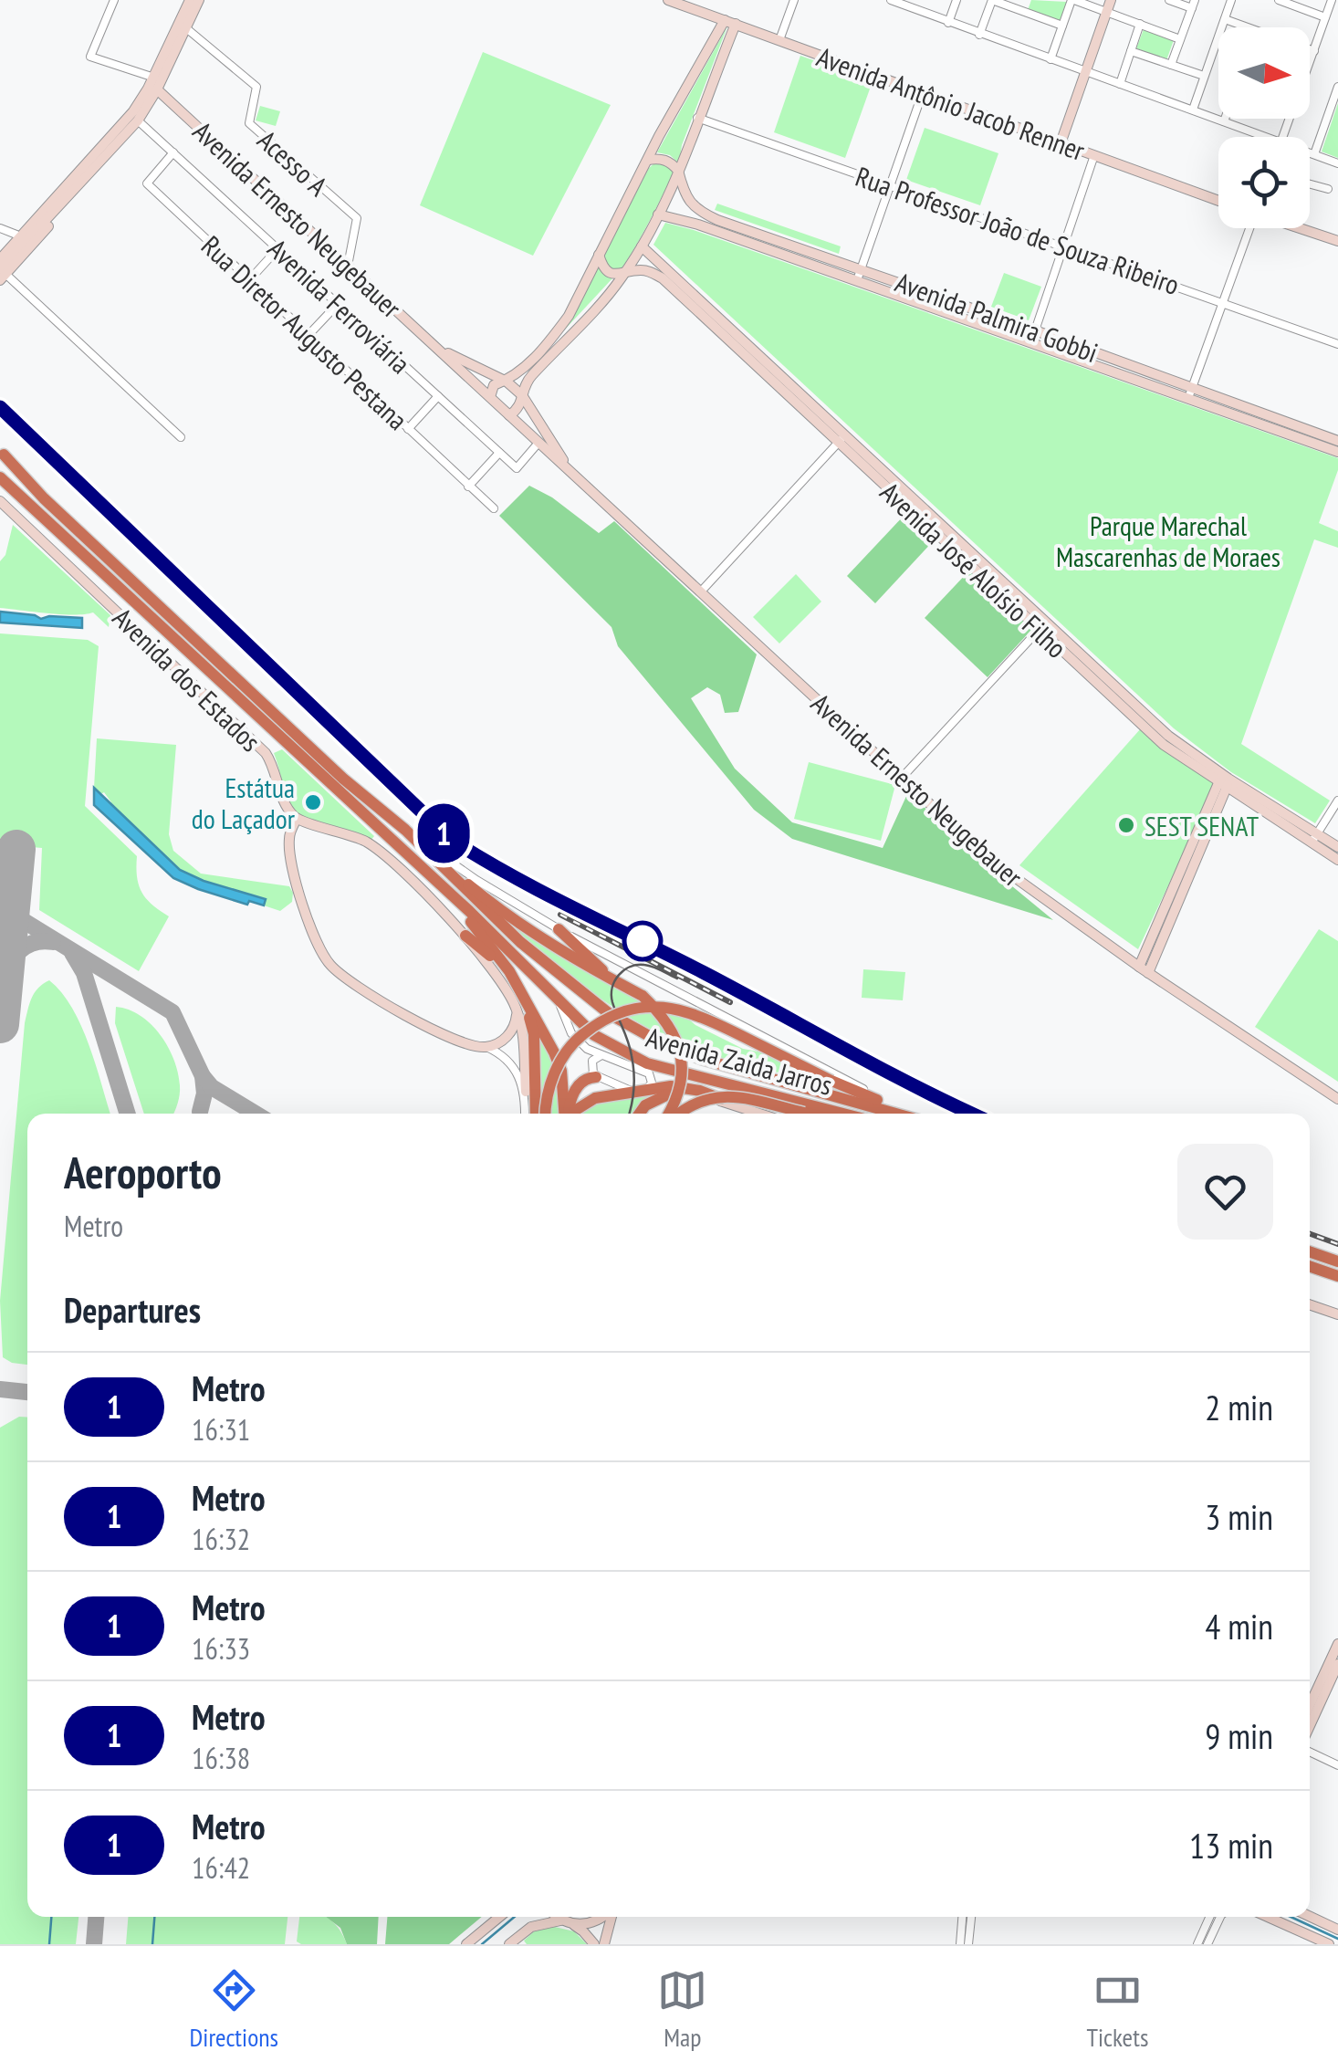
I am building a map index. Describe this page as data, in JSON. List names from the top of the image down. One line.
{"streets":{"highway":["Avenida Zaida Jarros"],"street":["Avenida Antônio Jacob Renner","Acesso A","Avenida Ernesto Neugebauer","Rua Professor João de Souza Ribeiro","Avenida Ferroviária","Avenida Palmira Gobbi","Rua Diretor Augusto Pestana","Avenida José Aloísio Filho","Avenida dos Estados"]},"crossings":[["Acesso A","Avenida Ernesto Neugebauer"],["Avenida Ferroviária","Rua Diretor Augusto Pestana"]],"parks":["Parque Marechal Mascarenhas de Moraes"],"places":["Estátua do Laçador","SEST SENAT"],"lines":["metro line 1"],"north":"right","page":{"on_map":"1","heading":[["Aeroporto","Metro"],"Departures"],"list":[{"mark":"1","name":"Metro","note":"16:31","value":"2 min"},{"mark":"1","name":"Metro","note":"16:32","value":"3 min"},{"mark":"1","name":"Metro","note":"16:33","value":"4 min"},{"mark":"1","name":"Metro","note":"16:38","value":"9 min"},{"mark":"1","name":"Metro","note":"16:42","value":"13 min"}],"tabs":["Directions","Map","Tickets"]}}
